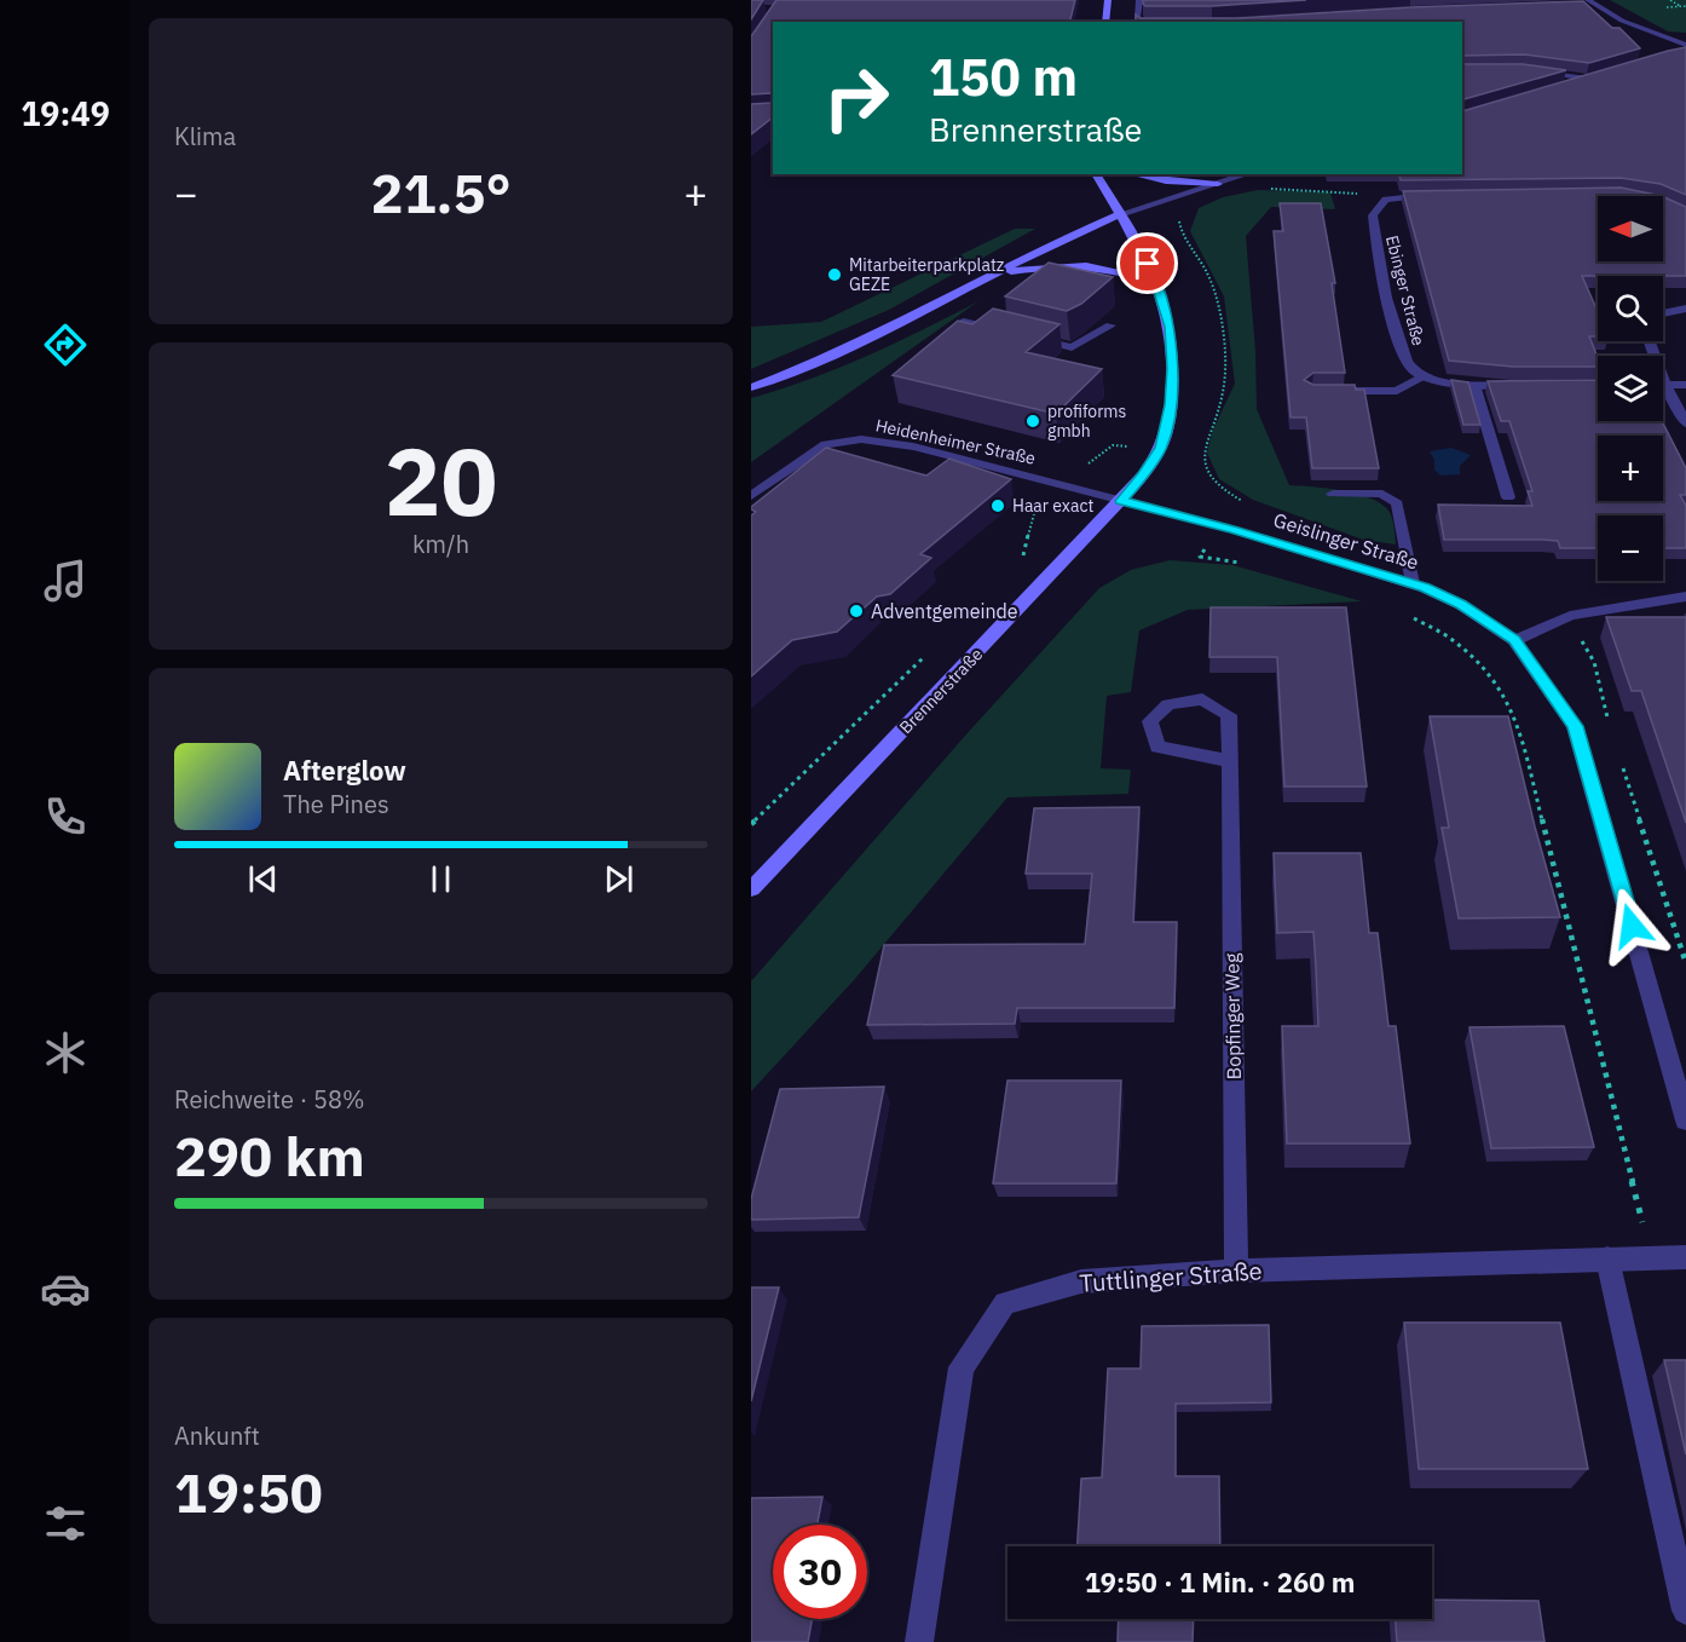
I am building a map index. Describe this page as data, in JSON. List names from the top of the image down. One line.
{"streets":{"main road":["Brennerstraße"],"street":["Ebinger Straße","Heidenheimer Straße","Geislinger Straße","Bopfinger Weg","Tuttlinger Straße"]},"crossings":[["Heidenheimer Straße","Geislinger Straße"],["Heidenheimer Straße","Brennerstraße"],["Geislinger Straße","Brennerstraße"],["Bopfinger Weg","Tuttlinger Straße"]],"places":["Mitarbeiterparkplatz GEZE","profiforms gmbh","Haar exact","Adventgemeinde"],"north":"left","page":{"tabs":"19:49","tile":["Klima",["20","km/h"],["Reichweite · 58%","290 km"],["Ankunft","19:50"]],"turn":["150 m","Brennerstraße"],"heat":["−","21.5°","+"],"map_buttons":["+","−"],"song":["Afterglow","The Pines"],"limit":"30","trip":"19:50 · 1 Min. · 260 m"}}
